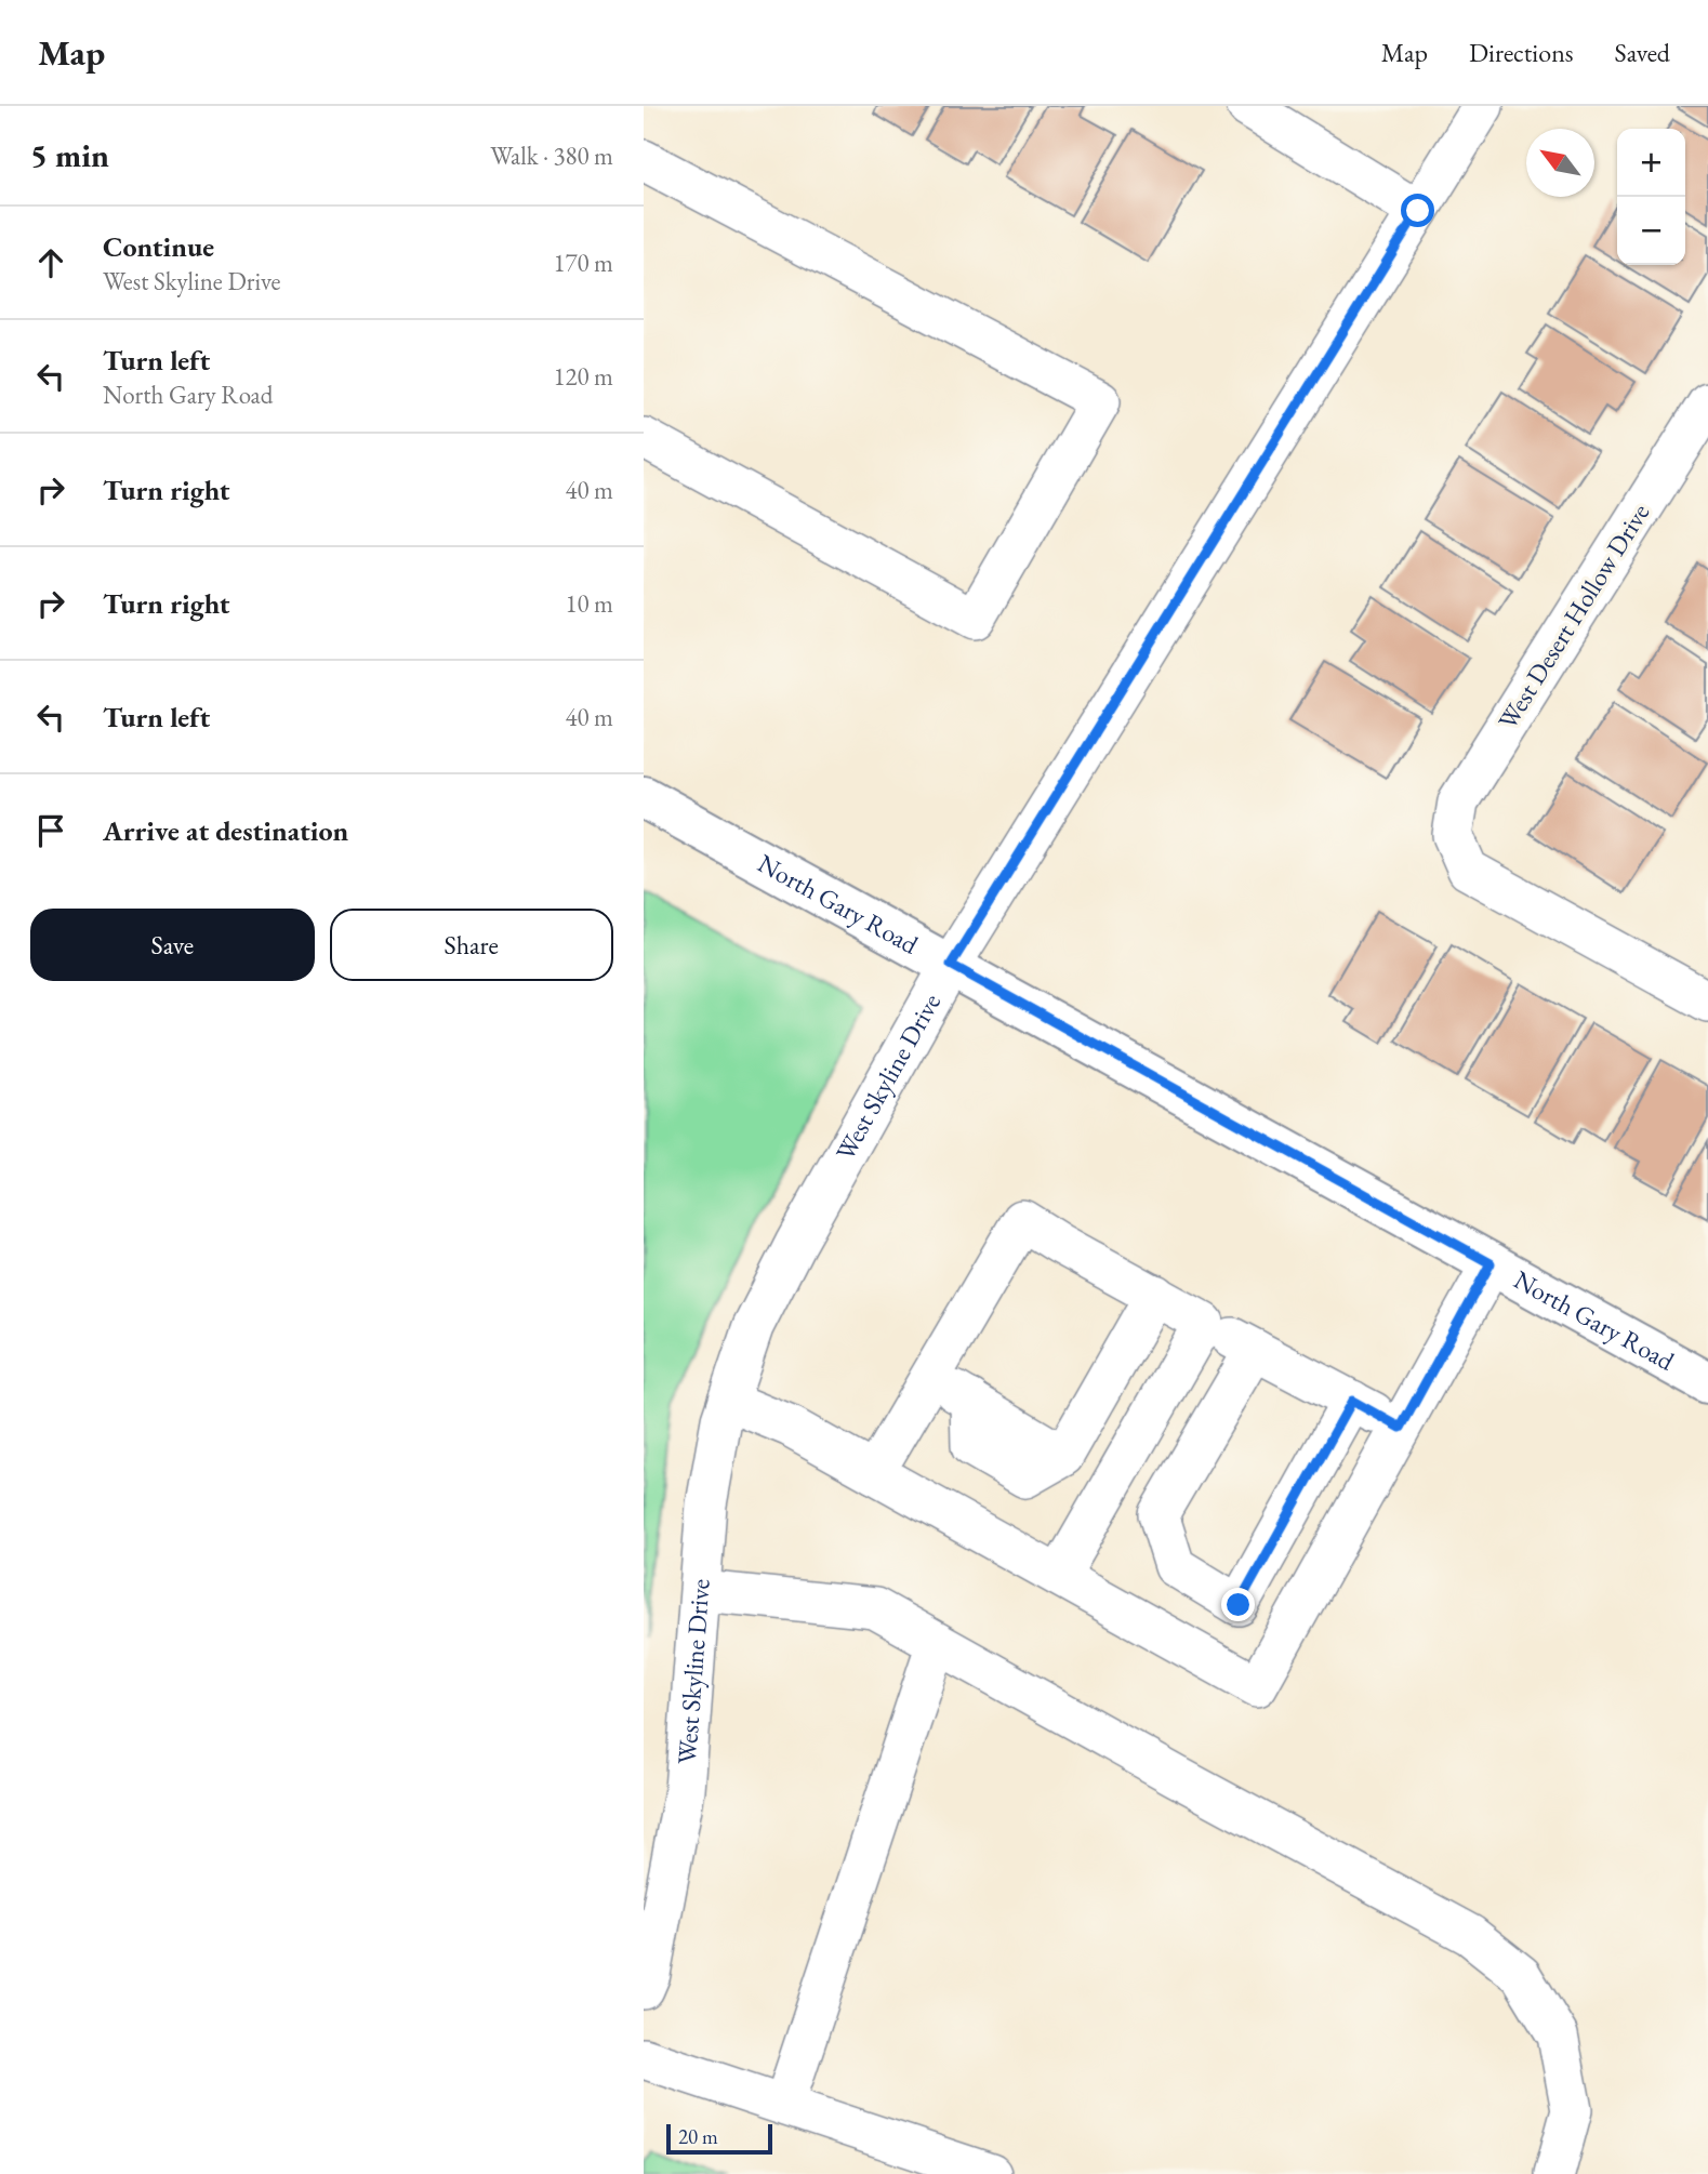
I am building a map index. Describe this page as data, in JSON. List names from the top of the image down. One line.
{"streets":{"main road":["North Gary Road"],"street":["West Desert Hollow Drive","West Skyline Drive"]},"crossings":[["North Gary Road","West Skyline Drive"]],"scale_bar":"20 m","north":"top left","page":{"header":"Map","nav":["Map","Directions","Saved"],"heading":["5 min","Walk · 380 m"],"map_buttons":["+","−"],"list":[["Continue","West Skyline Drive","170 m"],["Turn left","North Gary Road","120 m"],["Turn right","40 m"],["Turn right","10 m"],["Turn left","40 m"],"Arrive at destination"],"buttons":["Save","Share"],"scale":"20 m"}}
